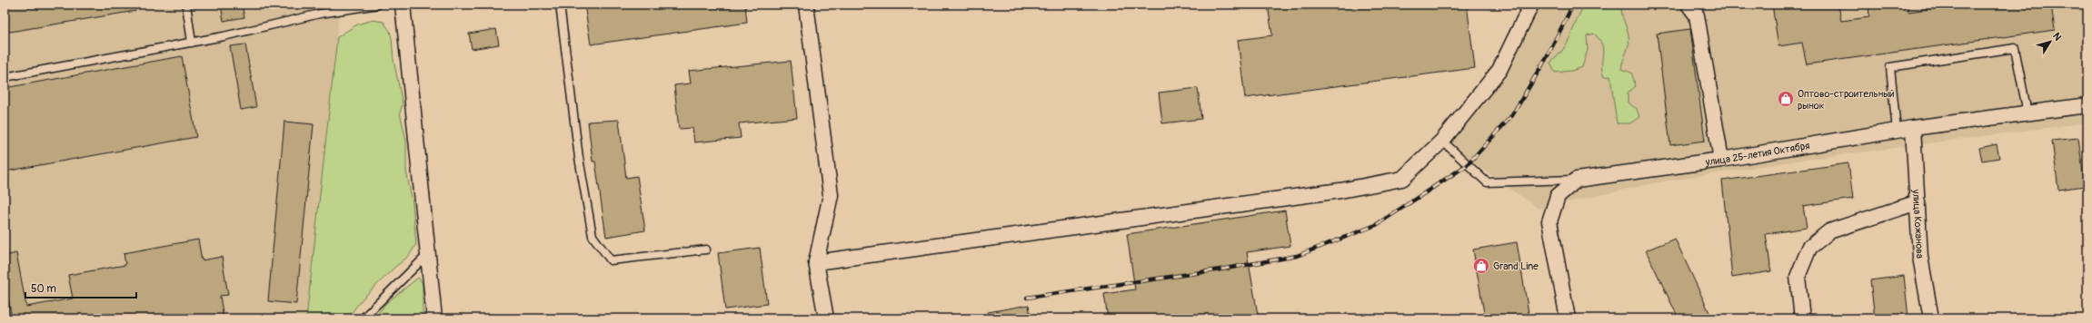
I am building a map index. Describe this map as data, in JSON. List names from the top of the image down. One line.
{"streets":{"street":["улица 25-летия Октября","улица Кожанова"]},"crossings":[["улица 25-летия Октября","улица Кожанова"]],"places":{"shop":["Оптово-строительный рынок","Grand Line"]},"scale_bar":"50 m","north":"top right"}
